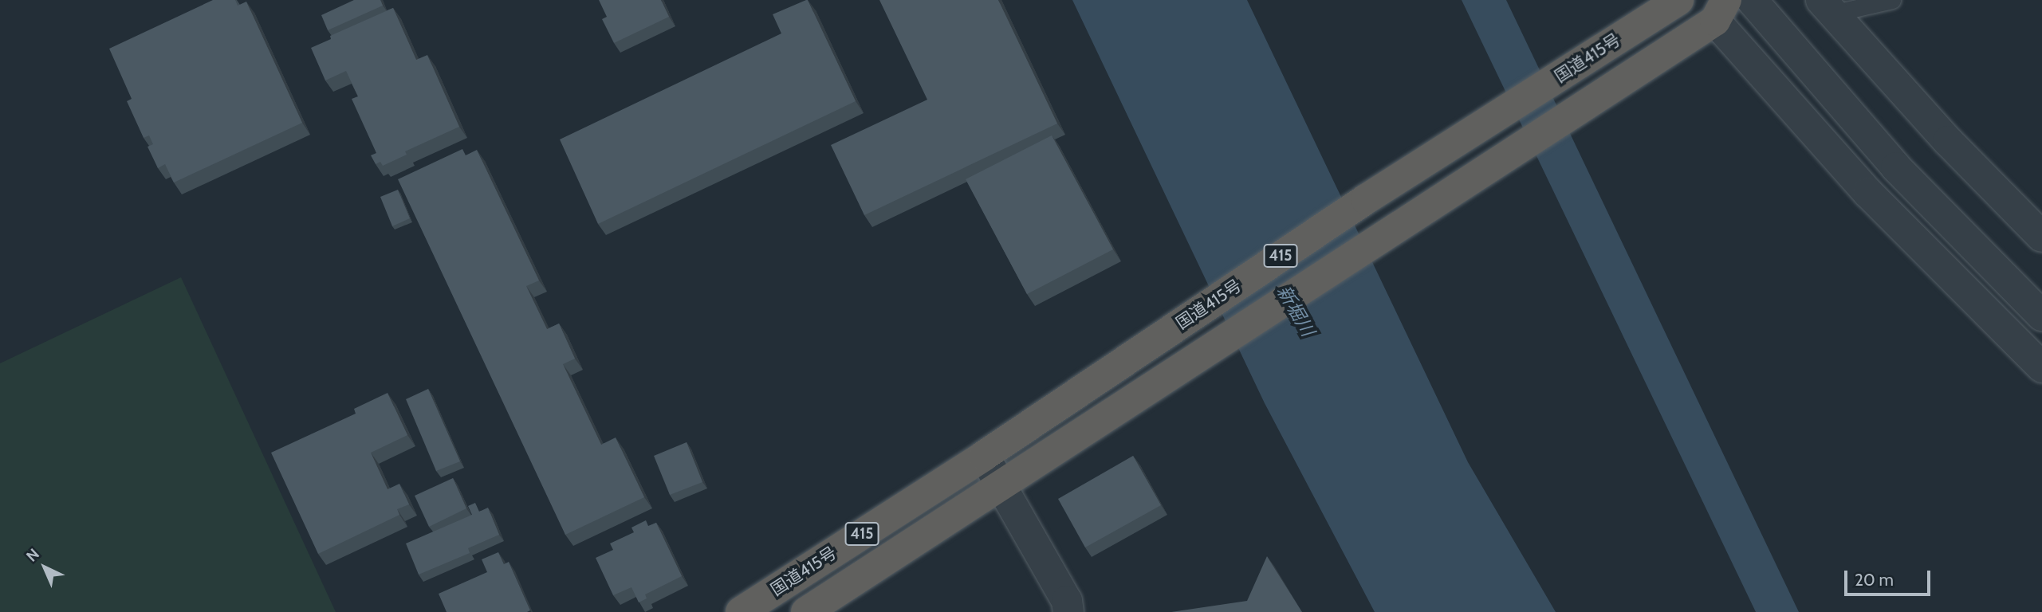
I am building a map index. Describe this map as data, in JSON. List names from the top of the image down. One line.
{"streets":{"highway":["国道415号","415"]},"water":["新堀川"],"scale_bar":"20 m","north":"top left"}
